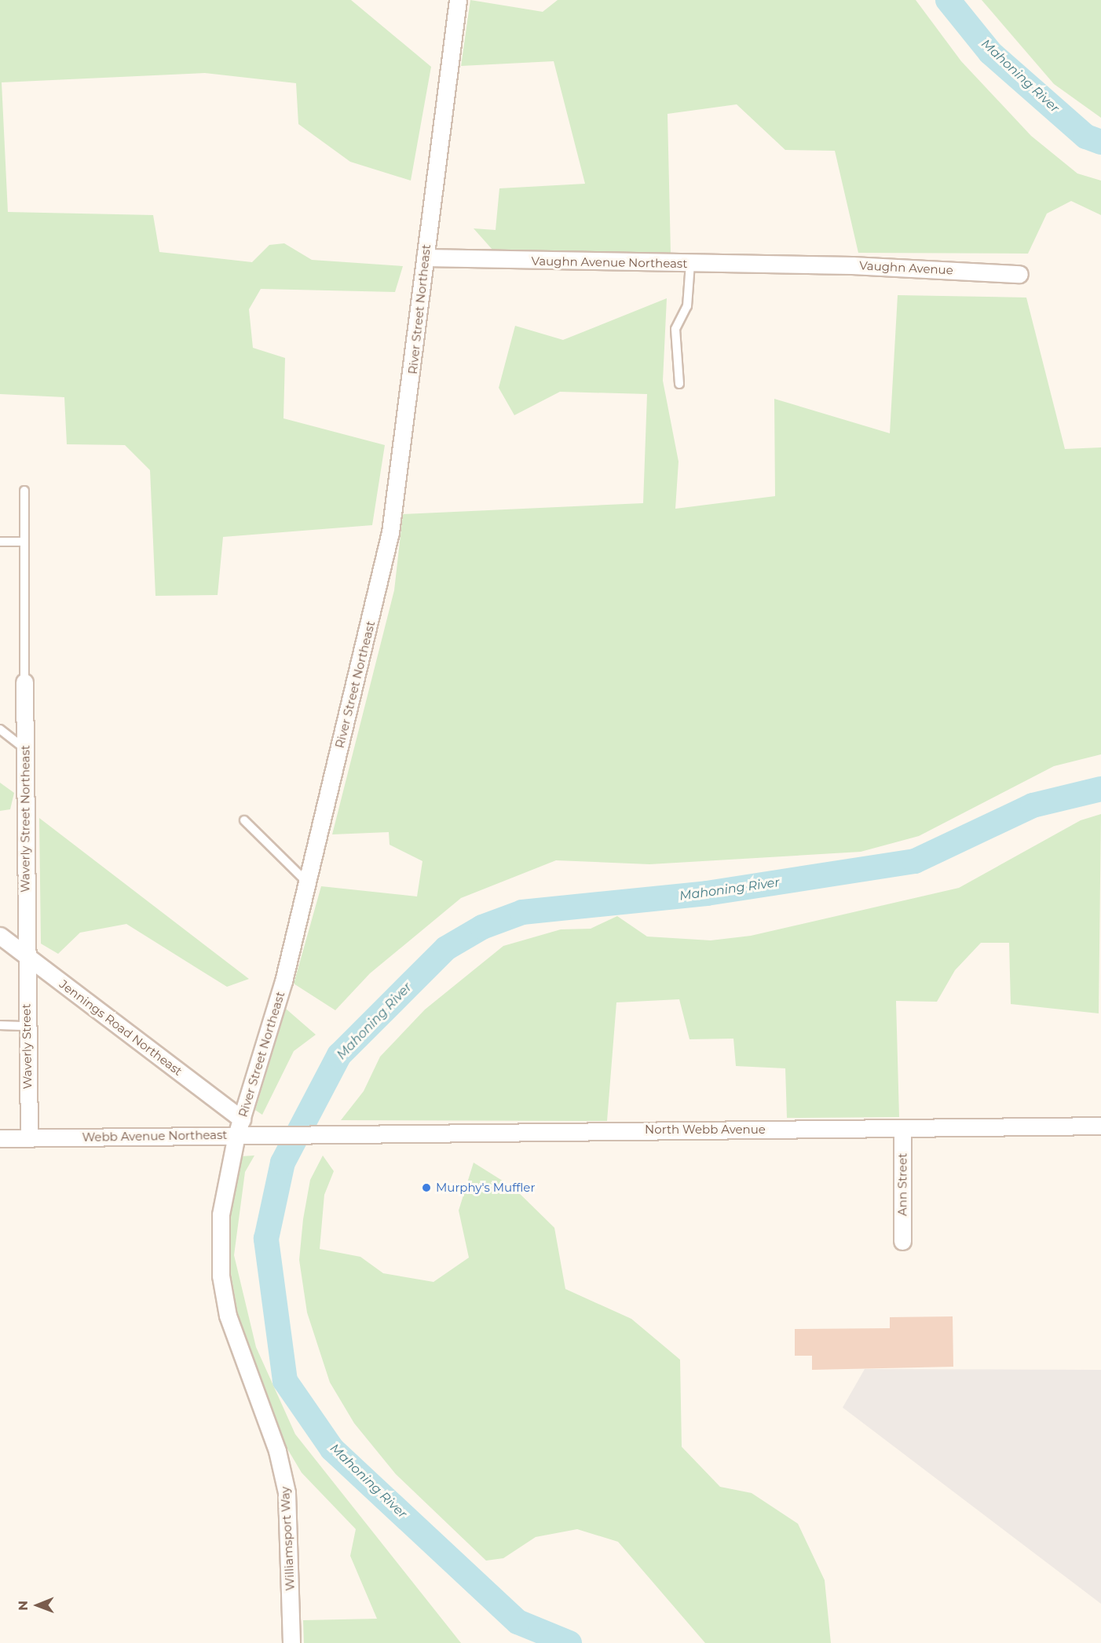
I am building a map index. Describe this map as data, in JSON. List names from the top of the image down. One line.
{"streets":{"street":["Vaughn Avenue Northeast","Vaughn Avenue","River Street Northeast","Waverly Street Northeast","Jennings Road Northeast","Waverly Street","North Webb Avenue","Webb Avenue Northeast","Ann Street","Williamsport Way"]},"crossings":[["Vaughn Avenue Northeast","Vaughn Avenue"],["Vaughn Avenue Northeast","River Street Northeast"],["River Street Northeast","Jennings Road Northeast"],["River Street Northeast","Webb Avenue Northeast"],["River Street Northeast","Williamsport Way"],["Waverly Street Northeast","Jennings Road Northeast"],["Waverly Street Northeast","Waverly Street"],["Jennings Road Northeast","Waverly Street"],["Waverly Street","Webb Avenue Northeast"],["North Webb Avenue","Webb Avenue Northeast"],["North Webb Avenue","Ann Street"]],"water":["Mahoning River"],"places":["Murphy's Muffler"],"north":"left"}
